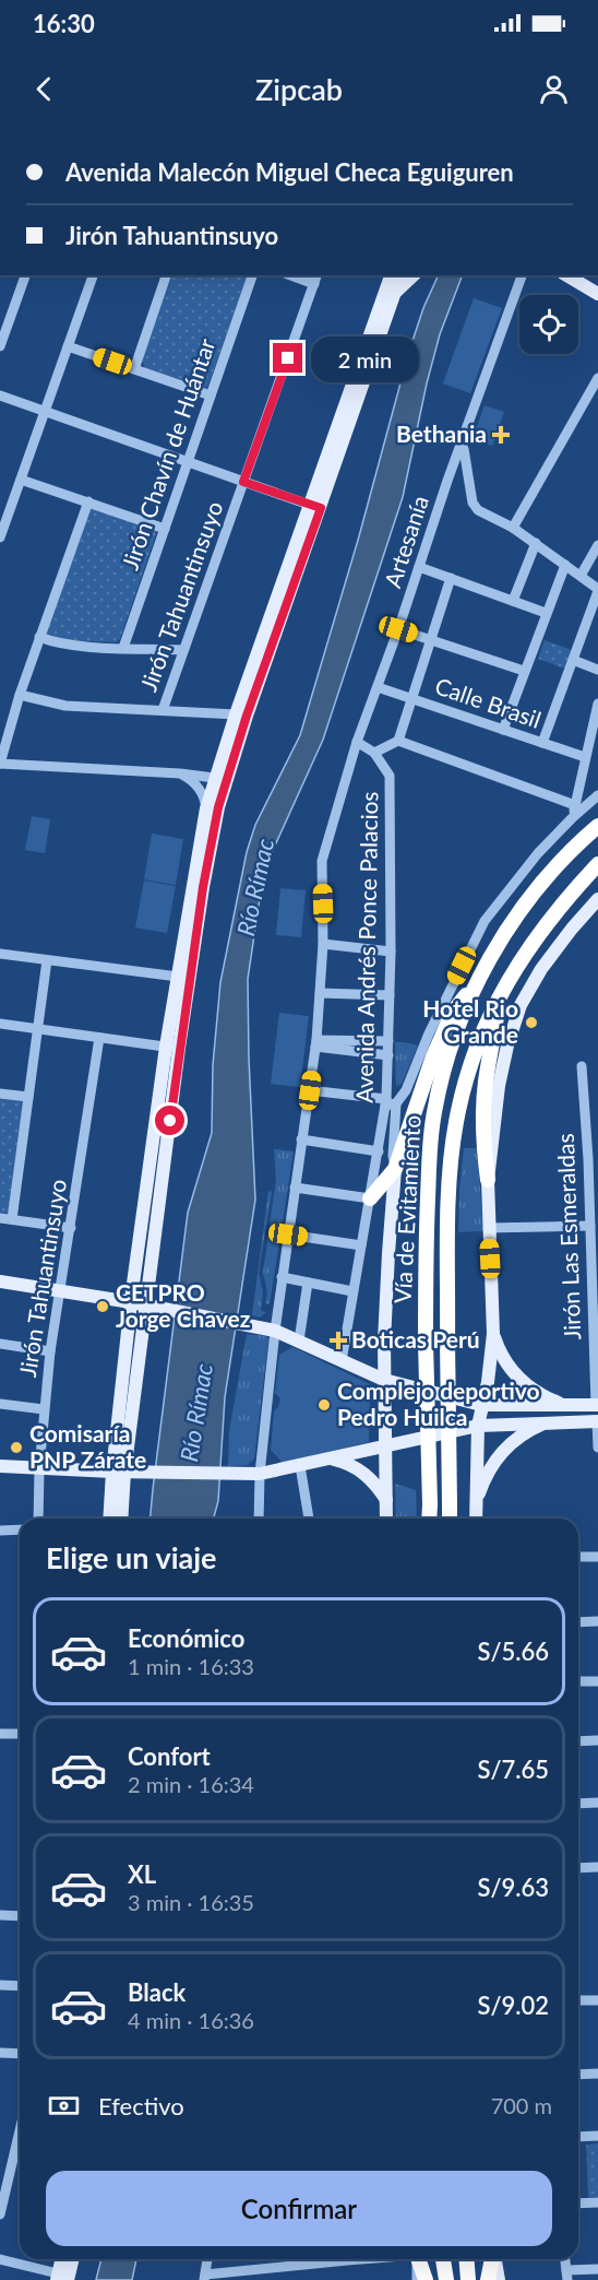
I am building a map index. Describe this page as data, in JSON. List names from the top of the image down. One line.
{"streets":{"highway":["Vía de Evitamiento"],"street":["Jirón Chavín de Huántar","Artesanía","Jirón Tahuantinsuyo","Calle Brasil","Avenida Andrés Ponce Palacios","Jirón Las Esmeraldas"]},"crossings":[["Artesanía","Calle Brasil"],["Artesanía","Avenida Andrés Ponce Palacios"]],"water":["Río Rímac"],"places":{"health":["Bethania","Boticas Perú"],"other":["Hotel Rio Grande","CETPRO Jorge Chavez","Complejo deportivo Pedro Huilca","Comisaría PNP Zárate"]},"page":{"status":"16:30","header":"Zipcab","banner":["Avenida Malecón Miguel Checa Eguiguren","Jirón Tahuantinsuyo"],"bubble":"2 min","heading":"Elige un viaje","list":[{"name":"Económico","note":"1 min · 16:33","value":"S/5.66"},{"name":"Confort","note":"2 min · 16:34","value":"S/7.65"},{"name":"XL","note":"3 min · 16:35","value":"S/9.63"},{"name":"Black","note":"4 min · 16:36","value":"S/9.02"}],"pay":["Efectivo","700 m"],"buttons":"Confirmar"}}
